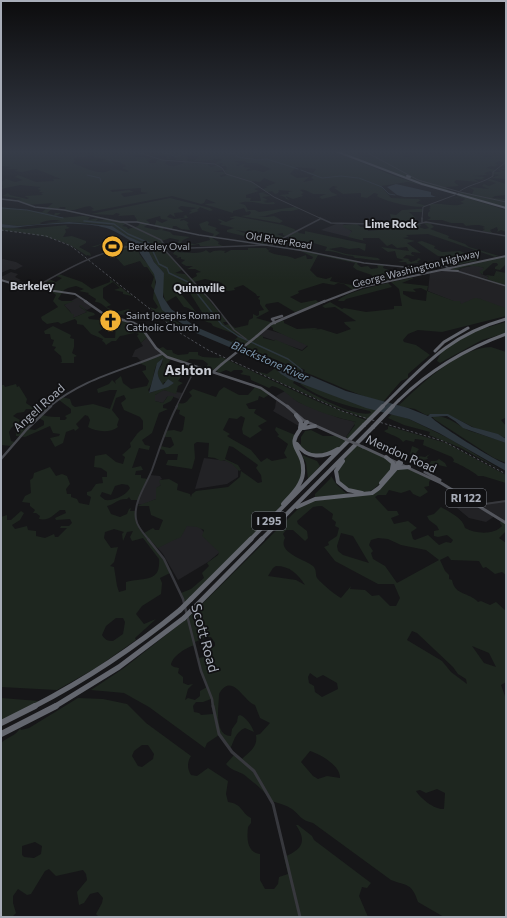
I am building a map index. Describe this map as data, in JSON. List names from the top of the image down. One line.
{"streets":{"highway":["I 295"],"main road":["Old River Road","George Washington Highway","Angell Road","Mendon Road","RI 122"],"street":["Scott Road"]},"crossings":[["Old River Road","George Washington Highway"],["George Washington Highway","Mendon Road"],["Angell Road","Mendon Road"],["Mendon Road","I 295"],["Mendon Road","Scott Road"]],"districts":["Lime Rock","Berkeley","Quinnville","Ashton"],"water":["Blackstone River"],"places":{"sports":["Berkeley Oval"],"church":["Saint Josephs Roman Catholic Church"]}}
